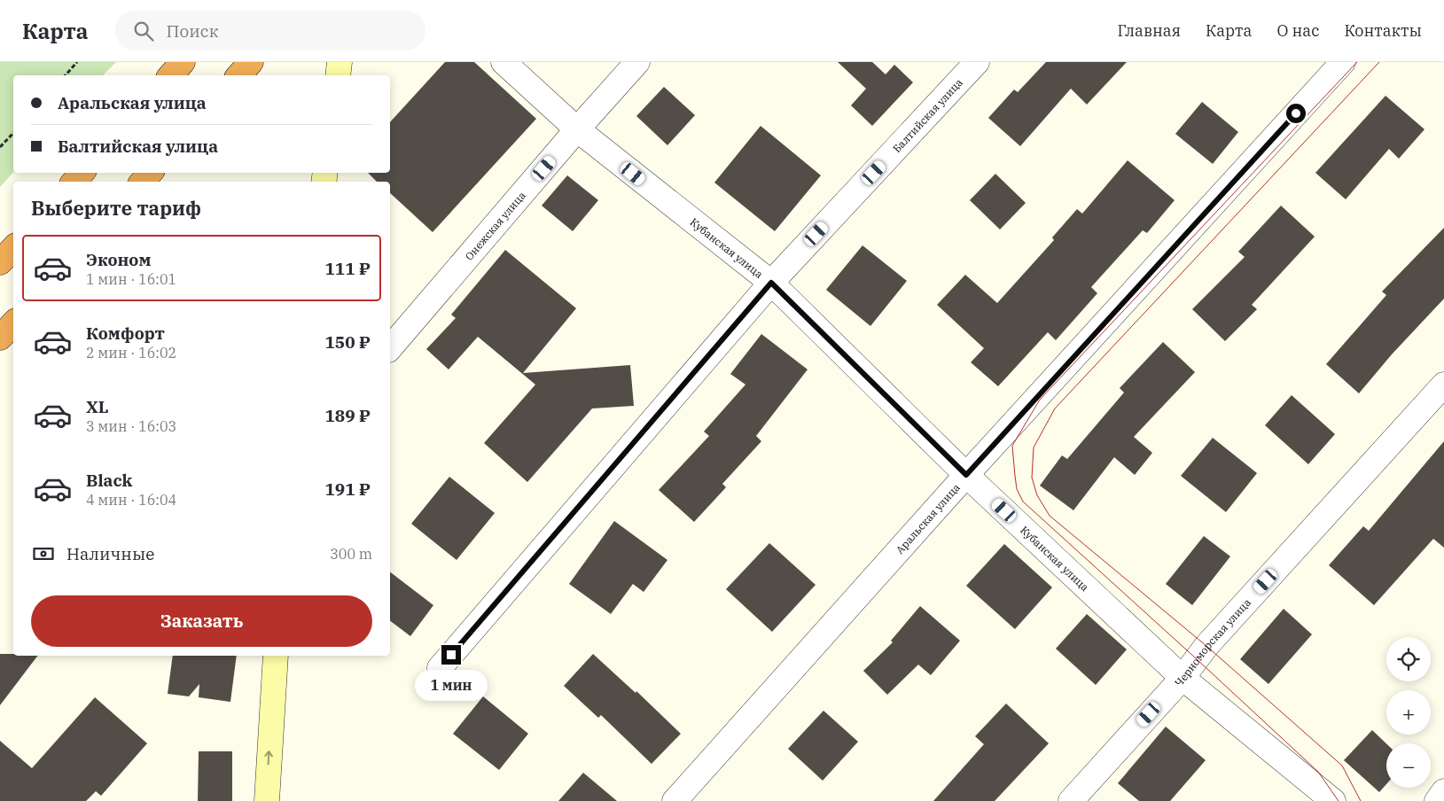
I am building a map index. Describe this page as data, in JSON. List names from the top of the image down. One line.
{"streets":{"street":["Балтийская улица","Онежская улица","Кубанская улица","Аральская улица","Черноморская улица"]},"crossings":[["Балтийская улица","Кубанская улица"],["Онежская улица","Кубанская улица"],["Кубанская улица","Аральская улица"],["Кубанская улица","Черноморская улица"]],"page":{"header":"Карта","search":"Поиск","nav":["Главная","Карта","О нас","Контакты"],"banner":["Аральская улица","Балтийская улица"],"heading":"Выберите тариф","list":[{"name":"Эконом","note":"1 мин · 16:01","value":"111 ₽"},{"name":"Комфорт","note":"2 мин · 16:02","value":"150 ₽"},{"name":"XL","note":"3 мин · 16:03","value":"189 ₽"},{"name":"Black","note":"4 мин · 16:04","value":"191 ₽"}],"pay":["Наличные","300 m"],"buttons":"Заказать","map_buttons":["+","−"],"bubble":"1 мин"}}
